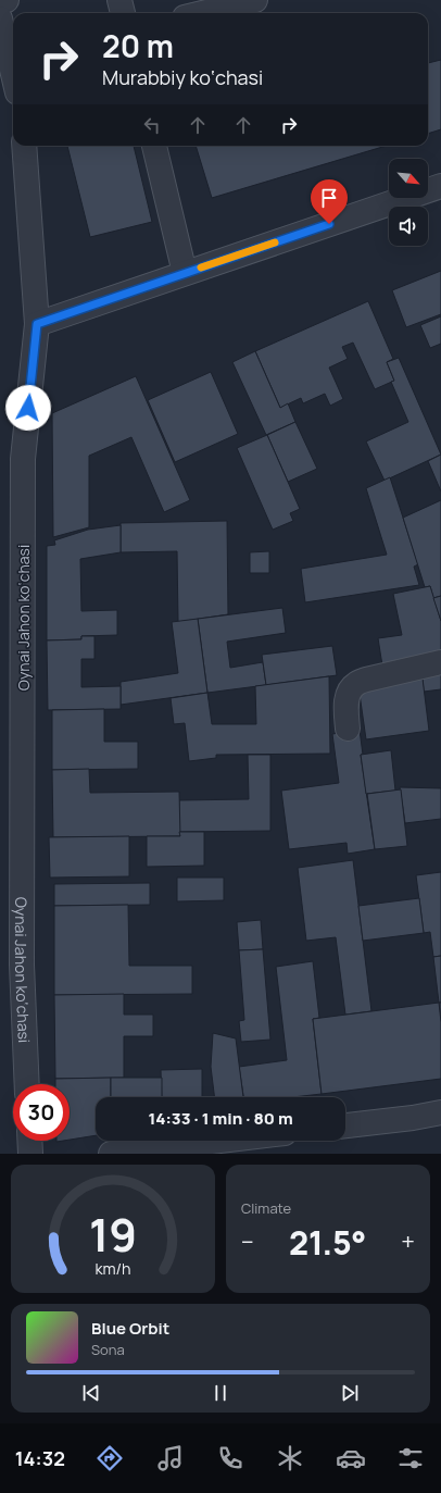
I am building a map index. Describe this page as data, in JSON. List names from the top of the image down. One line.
{"streets":{"street":["Oynai Jahon ko‘chasi"]},"north":"bottom right","page":{"turn":["20 m","Murabbiy ko‘chasi"],"limit":"30","trip":"14:33 · 1 min · 80 m","tile":"Climate","heat":["−","21.5°","+"],"song":["Blue Orbit","Sona"],"tabs":"14:32","gauge":["19","km/h"]}}
